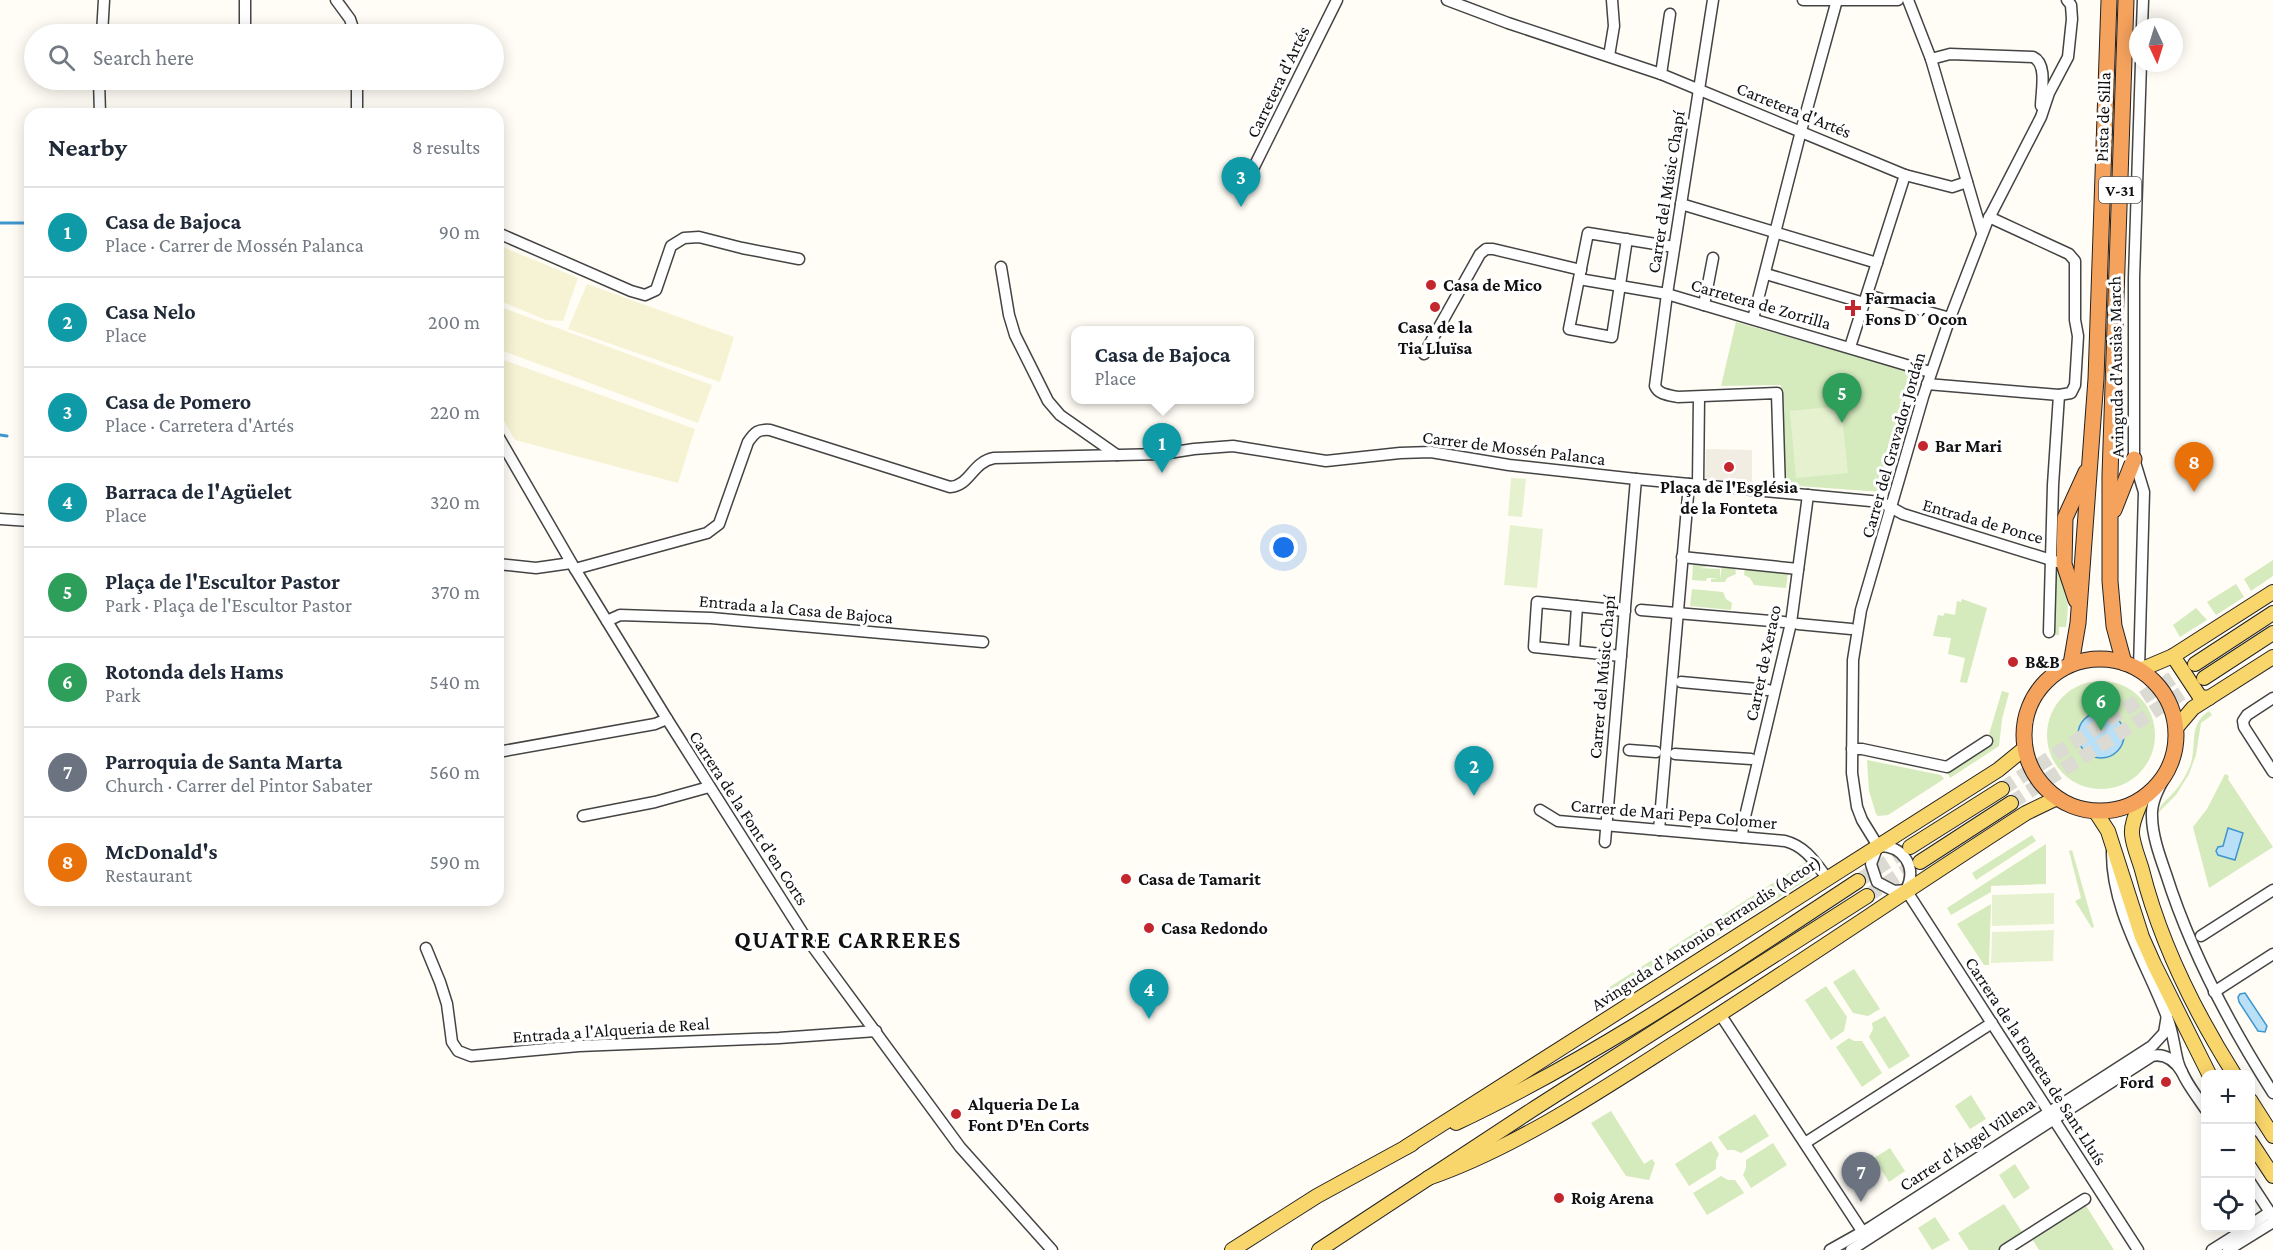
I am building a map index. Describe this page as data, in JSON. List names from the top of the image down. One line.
{"streets":{"highway":["Pista de Silla","V-31","Avinguda d'Ausiàs March"],"main road":["Avinguda d'Antonio Ferrandis (Actor)"],"street":["Carretera d'Artés","Carrer del Músic Chapí","Carretera de Zorrilla","Carrer del Gravador Jordán","Carrer de Mossén Palanca","Entrada de Ponce","Entrada a la Casa de Bajoca","Carrer de Xeraco","Carrer de Mari Pepa Colomer","Carrera de la Font d'en Corts","Entrada a l'Alqueria de Real","Carrera de la Fonteta de Sant Lluís","Carrer d'Ángel Villena"]},"crossings":[["Carretera d'Artés","Carrer del Músic Chapí"],["Pista de Silla","Avinguda d'Ausiàs March"],["Carrer del Músic Chapí","Carretera de Zorrilla"],["Carrer del Músic Chapí","Carrer de Mossén Palanca"],["Carrer del Músic Chapí","Carrer de Mari Pepa Colomer"],["Carretera de Zorrilla","Carrer del Gravador Jordán"],["Avinguda d'Ausiàs March","Carrer del Gravador Jordán"],["Avinguda d'Ausiàs March","Avinguda d'Antonio Ferrandis (Actor)"],["Carrer del Gravador Jordán","Carrer de Mossén Palanca"],["Carrer del Gravador Jordán","Entrada de Ponce"],["Carrer del Gravador Jordán","Avinguda d'Antonio Ferrandis (Actor)"],["Carrer del Gravador Jordán","Carrera de la Fonteta de Sant Lluís"],["Carrer de Mossén Palanca","Entrada de Ponce"],["Carrer de Mossén Palanca","Carrer de Xeraco"],["Carrer de Mossén Palanca","Carrera de la Font d'en Corts"],["Entrada a la Casa de Bajoca","Carrera de la Font d'en Corts"],["Carrer de Xeraco","Carrer de Mari Pepa Colomer"],["Carrer de Mari Pepa Colomer","Avinguda d'Antonio Ferrandis (Actor)"],["Carrera de la Font d'en Corts","Entrada a l'Alqueria de Real"],["Avinguda d'Antonio Ferrandis (Actor)","Carrera de la Fonteta de Sant Lluís"],["Carrera de la Fonteta de Sant Lluís","Carrer d'Ángel Villena"]],"districts":["QUATRE CARRERES"],"places":{"other":["Casa de Mico","Casa de la Tia Lluïsa","Bar Mari","Plaça de l'Església de la Fonteta","B&B","Casa de Tamarit","Casa Redondo","Ford","Alqueria De La Font D'En Corts","Roig Arena"],"health":["Farmacia Fons D´Ocon"]},"north":"bottom","page":{"search":"Search here","heading":["Nearby","8 results"],"pins":["3","5","1","8","6","2","4","7"],"list":[{"mark":"1","name":"Casa de Bajoca","note":"Place · Carrer de Mossén Palanca","value":"90 m"},{"mark":"2","name":"Casa Nelo","note":"Place","value":"200 m"},{"mark":"3","name":"Casa de Pomero","note":"Place · Carretera d'Artés","value":"220 m"},{"mark":"4","name":"Barraca de l'Agüelet","note":"Place","value":"320 m"},{"mark":"5","name":"Plaça de l'Escultor Pastor","note":"Park · Plaça de l'Escultor Pastor","value":"370 m"},{"mark":"6","name":"Rotonda dels Hams","note":"Park","value":"540 m"},{"mark":"7","name":"Parroquia de Santa Marta","note":"Church · Carrer del Pintor Sabater","value":"560 m"},{"mark":"8","name":"McDonald's","note":"Restaurant","value":"590 m"}],"popup":["Casa de Bajoca","Place"],"map_buttons":["+","−"]}}
